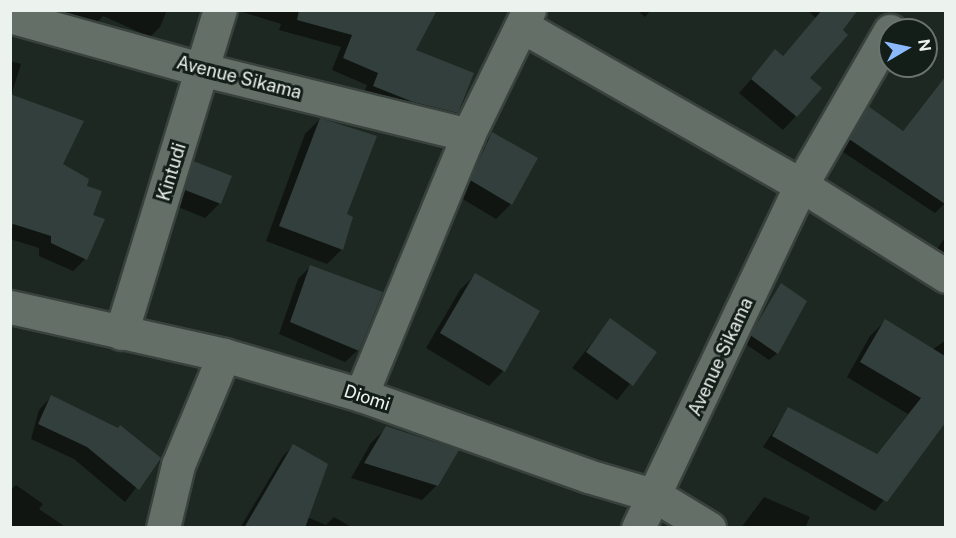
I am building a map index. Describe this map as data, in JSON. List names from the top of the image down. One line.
{"streets":{"street":["Avenue Sikama","Kintudi","Diomi"]},"crossings":[["Avenue Sikama","Kintudi"],["Avenue Sikama","Diomi"],["Kintudi","Diomi"]],"north":"right"}
